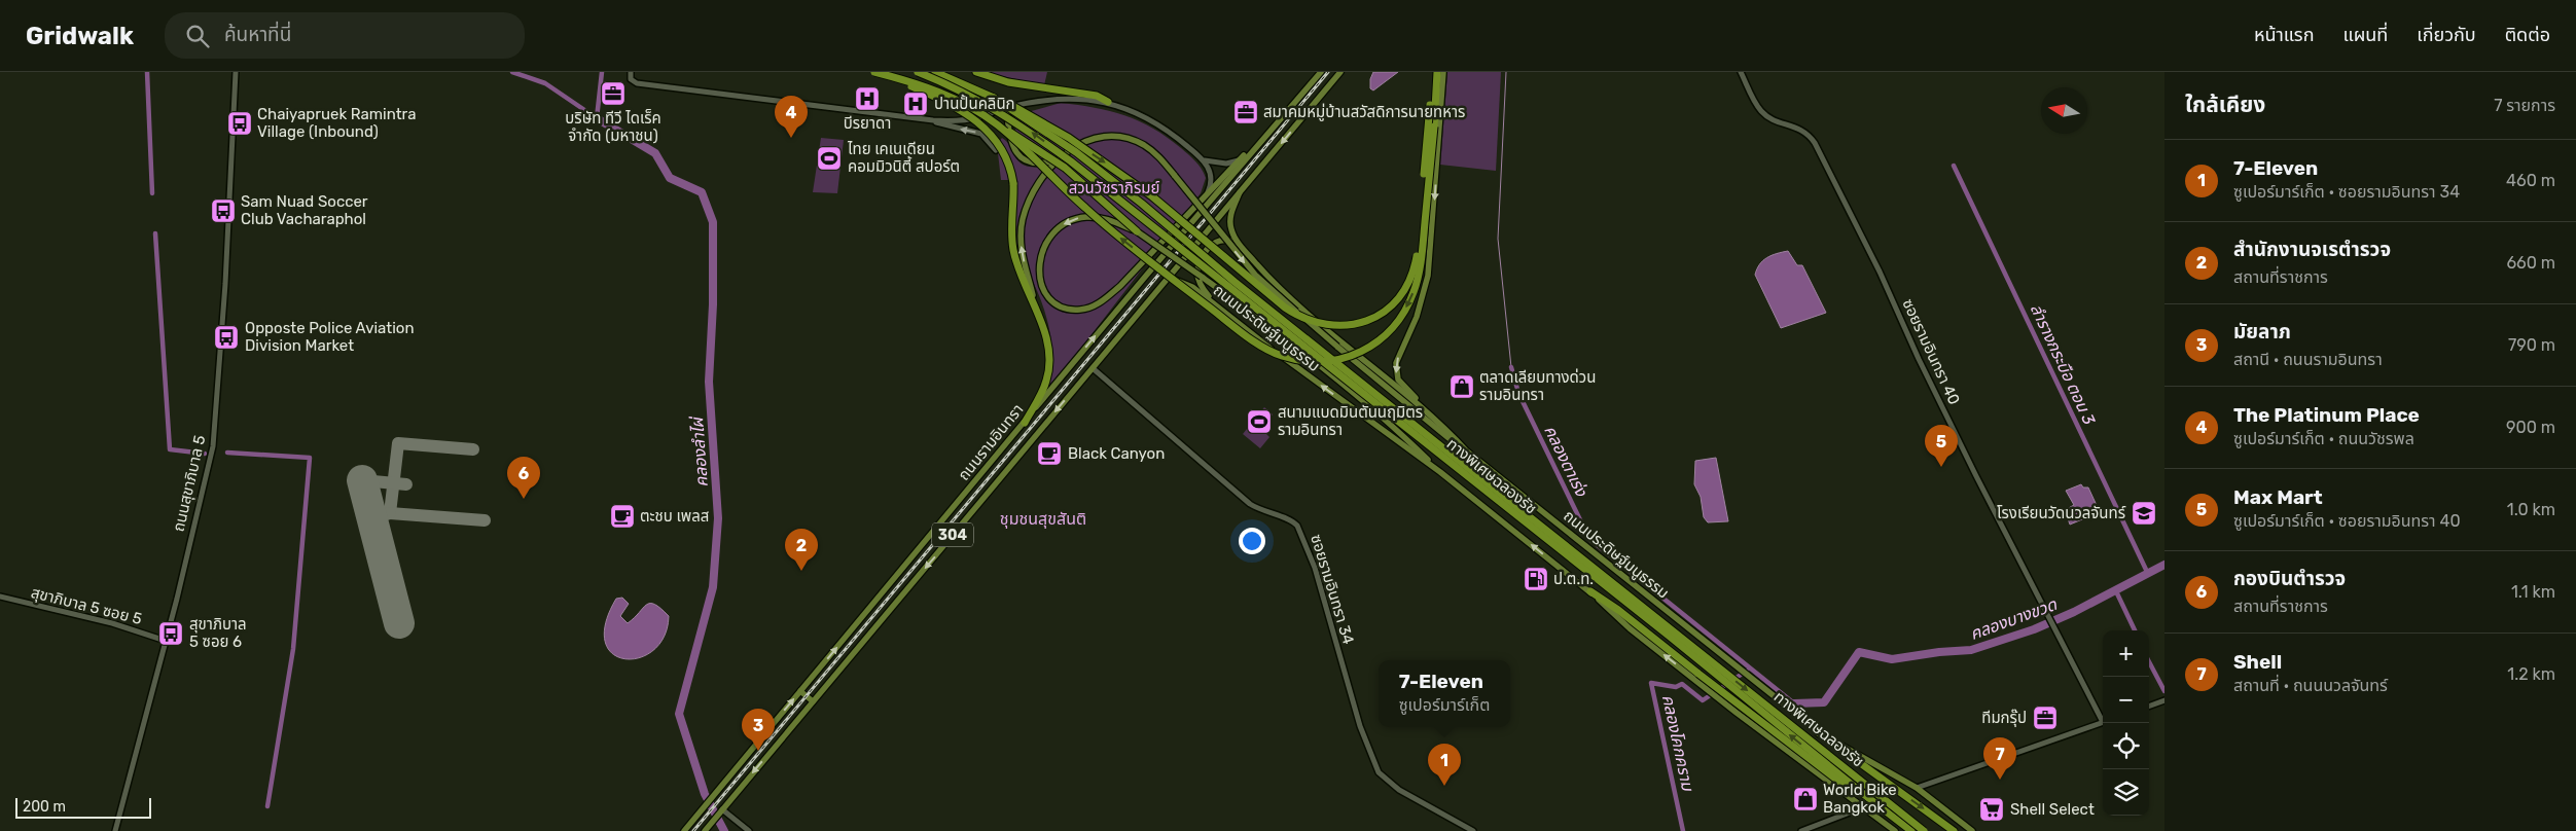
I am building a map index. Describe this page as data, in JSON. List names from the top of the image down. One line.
{"streets":{"highway":["ทางพิเศษฉลองรัช"],"main road":["ถนนประดิษฐ์มนูธรรม","ถนนรามอินทรา","304"],"street":["ซอยรามอินทรา 40","ถนนสุขาภิบาล 5","ซอยรามอินทรา 34","สุขาภิบาล 5 ซอย 5"]},"crossings":[["ถนนประดิษฐ์มนูธรรม","ถนนรามอินทรา"],["ถนนรามอินทรา","ซอยรามอินทรา 34"],["ถนนสุขาภิบาล 5","สุขาภิบาล 5 ซอย 5"]],"districts":["ชุมชนสุขสันติ"],"water":["ลำรางกระบือ ตอน 3","คลองลำไผ่","คลองตาเร่ง","คลองบางขวด","คลองโคกคราม"],"parks":["สวนวัชราภิรมย์"],"places":{"office":["บริษัท ทีวี ไดเร็ค จำกัด (มหาชน)","สมาคมหมู่บ้านสวัสดิการนายทหาร","ทีมกรุ๊ป"],"hospital":["บีรยาดา","ปานปั้นคลินิก"],"bus stop":["Chaiyapruek Ramintra Village (Inbound)","Sam Nuad Soccer Club Vacharaphol","Opposte Police Aviation Division Market","สุขาภิบาล 5 ซอย 6"],"sports":["ไทย เคเนเดียน คอมมิวนิตี้ สปอร์ต","สนามแบดมินตันนฤมิตร รามอินทรา"],"shop":["ตลาดเลียบทางด่วน รามอินทรา","World Bike Bangkok"],"cafe":["Black Canyon","ตะชบ เพลส"],"school or university":["โรงเรียนวัดนวลจันทร์"],"fuel station":["ป.ต.ท."],"supermarket":["Shell Select"]},"scale_bar":"200 m","north":"left","page":{"header":"Gridwalk","search":"ค้นหาที่นี่","nav":["หน้าแรก","แผนที่","เกี่ยวกับ","ติดต่อ"],"heading":["ใกล้เคียง","7 รายการ"],"pins":["4","5","6","2","3","7","1"],"list":[{"mark":"1","name":"7-Eleven","note":"ซูเปอร์มาร์เก็ต · ซอยรามอินทรา 34","value":"460 m"},{"mark":"2","name":"สำนักงานจเรตำรวจ","note":"สถานที่ราชการ","value":"660 m"},{"mark":"3","name":"มัยลาภ","note":"สถานี · ถนนรามอินทรา","value":"790 m"},{"mark":"4","name":"The Platinum Place","note":"ซูเปอร์มาร์เก็ต · ถนนวัชรพล","value":"900 m"},{"mark":"5","name":"Max Mart","note":"ซูเปอร์มาร์เก็ต · ซอยรามอินทรา 40","value":"1.0 km"},{"mark":"6","name":"กองบินตำรวจ","note":"สถานที่ราชการ","value":"1.1 km"},{"mark":"7","name":"Shell","note":"สถานที่ · ถนนนวลจันทร์","value":"1.2 km"}],"map_buttons":["+","−"],"popup":["7-Eleven","ซูเปอร์มาร์เก็ต"],"scale":"200 m"}}
